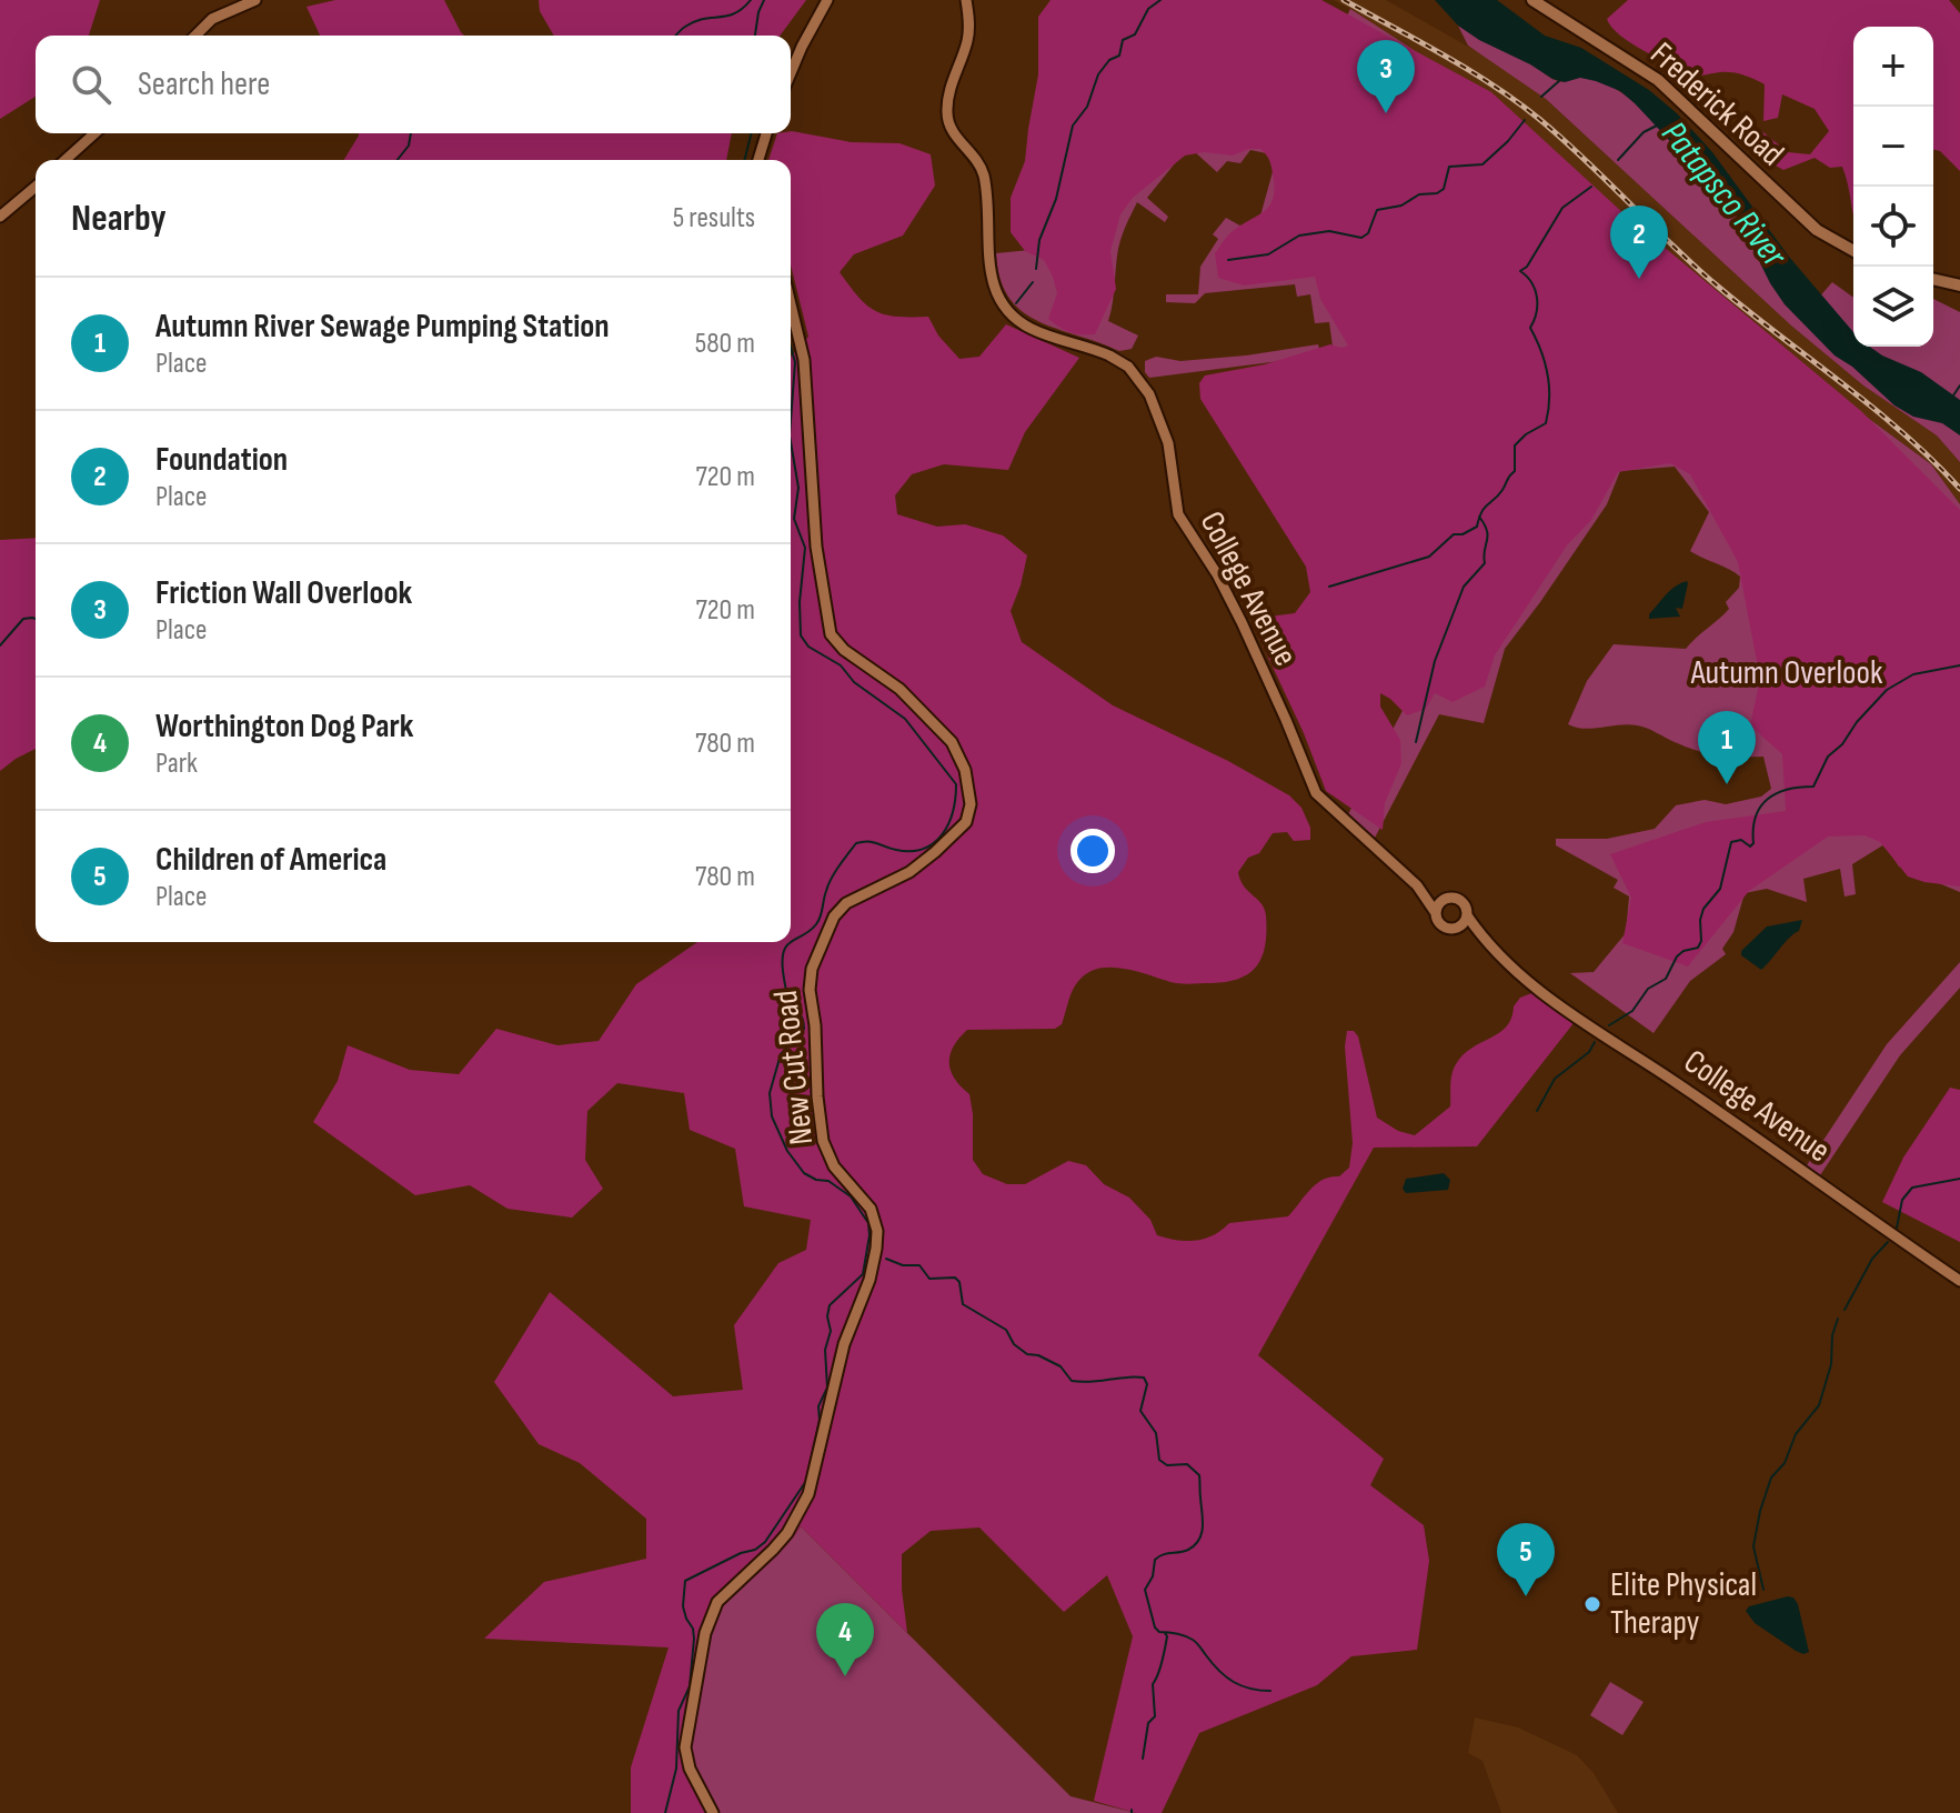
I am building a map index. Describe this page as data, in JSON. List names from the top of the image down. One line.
{"streets":{"main road":["Frederick Road"],"street":["College Avenue","New Cut Road"]},"water":["Patapsco River"],"parks":["Autumn Overlook"],"places":["Elite Physical Therapy"],"page":{"map_buttons":["+","−"],"search":"Search here","pins":["3","2","1","5","4"],"heading":["Nearby","5 results"],"list":[{"mark":"1","name":"Autumn River Sewage Pumping Station","note":"Place","value":"580 m"},{"mark":"2","name":"Foundation","note":"Place","value":"720 m"},{"mark":"3","name":"Friction Wall Overlook","note":"Place","value":"720 m"},{"mark":"4","name":"Worthington Dog Park","note":"Park","value":"780 m"},{"mark":"5","name":"Children of America","note":"Place","value":"780 m"}]}}
